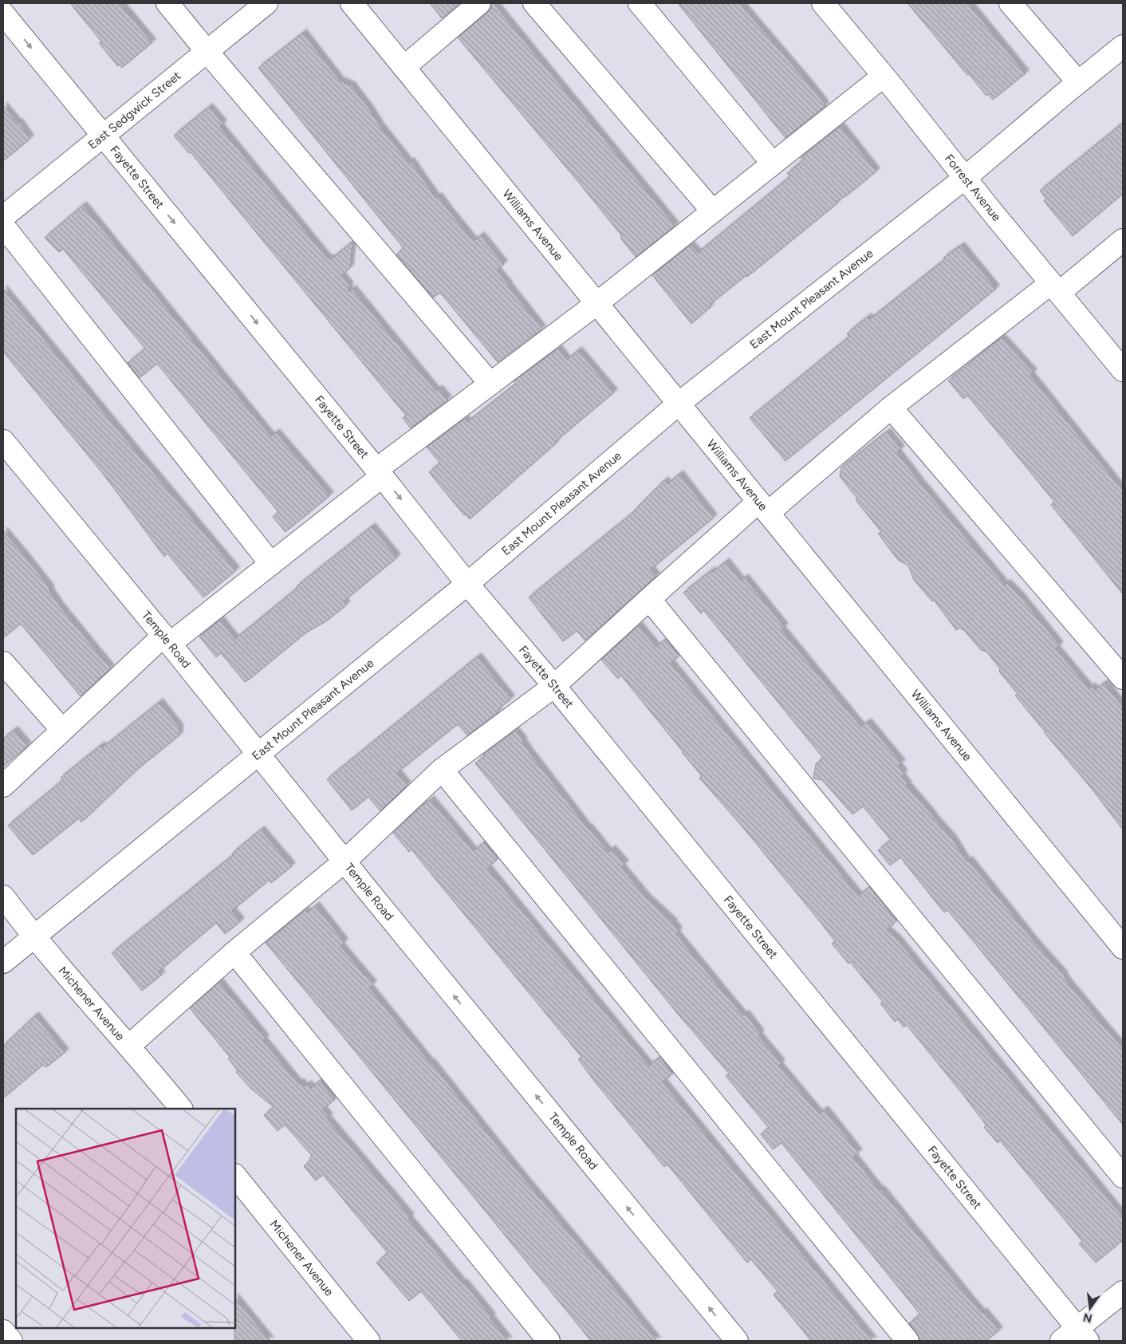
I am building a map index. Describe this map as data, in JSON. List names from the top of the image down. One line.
{"streets":{"street":["East Sedgwick Street","Fayette Street","Forrest Avenue","Williams Avenue","East Mount Pleasant Avenue","Temple Road","Michener Avenue"]},"crossings":[["East Sedgwick Street","Fayette Street"],["Fayette Street","East Mount Pleasant Avenue"],["Forrest Avenue","East Mount Pleasant Avenue"],["Williams Avenue","East Mount Pleasant Avenue"],["East Mount Pleasant Avenue","Temple Road"],["East Mount Pleasant Avenue","Michener Avenue"]],"north":"bottom"}
